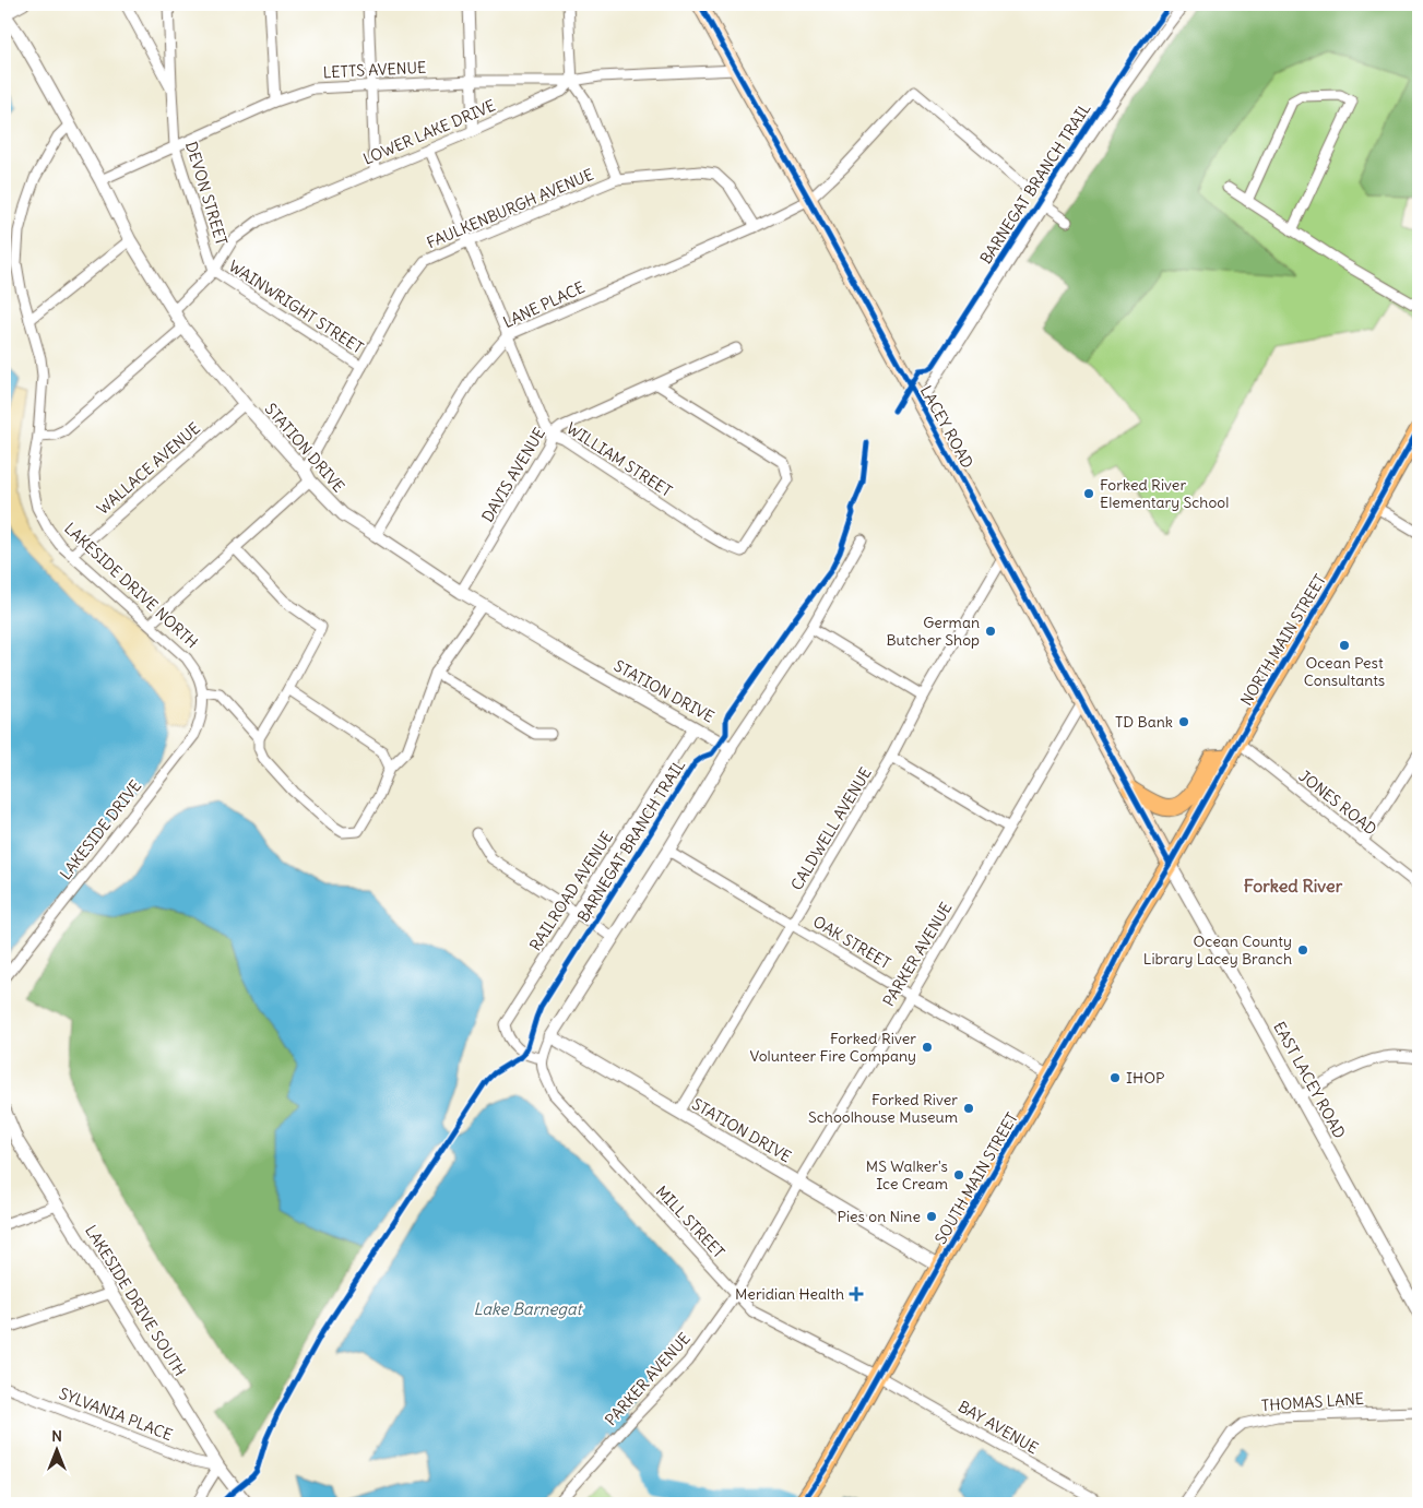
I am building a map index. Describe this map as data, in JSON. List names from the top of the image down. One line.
{"streets":{"highway":["NORTH MAIN STREET","SOUTH MAIN STREET"],"main road":["LACEY ROAD"],"street":["LETTS AVENUE","LOWER LAKE DRIVE","DEVON STREET","FAULKENBURGH AVENUE","LANE PLACE","WAINWRIGHT STREET","STATION DRIVE","WILLIAM STREET","WALLACE AVENUE","DAVIS AVENUE","LAKESIDE DRIVE NORTH","JONES ROAD","CALDWELL AVENUE","LAKESIDE DRIVE","RAILROAD AVENUE","OAK STREET","PARKER AVENUE","EAST LACEY ROAD","MILL STREET","LAKESIDE DRIVE SOUTH","THOMAS LANE","SYLVANIA PLACE","BAY AVENUE"],"cycle path":["BARNEGAT BRANCH TRAIL"]},"crossings":[["LETTS AVENUE","LOWER LAKE DRIVE"],["LETTS AVENUE","DEVON STREET"],["LETTS AVENUE","STATION DRIVE"],["LOWER LAKE DRIVE","DEVON STREET"],["LOWER LAKE DRIVE","WAINWRIGHT STREET"],["LOWER LAKE DRIVE","LACEY ROAD"],["LOWER LAKE DRIVE","STATION DRIVE"],["LOWER LAKE DRIVE","WILLIAM STREET"],["DEVON STREET","WAINWRIGHT STREET"],["FAULKENBURGH AVENUE","LANE PLACE"],["FAULKENBURGH AVENUE","WAINWRIGHT STREET"],["FAULKENBURGH AVENUE","STATION DRIVE"],["FAULKENBURGH AVENUE","WILLIAM STREET"],["FAULKENBURGH AVENUE","LAKESIDE DRIVE NORTH"],["LANE PLACE","LACEY ROAD"],["LANE PLACE","STATION DRIVE"],["LANE PLACE","WILLIAM STREET"],["LACEY ROAD","NORTH MAIN STREET"],["LACEY ROAD","CALDWELL AVENUE"],["LACEY ROAD","PARKER AVENUE"],["LACEY ROAD","EAST LACEY ROAD"],["LACEY ROAD","SOUTH MAIN STREET"],["STATION DRIVE","WALLACE AVENUE"],["STATION DRIVE","DAVIS AVENUE"],["STATION DRIVE","LAKESIDE DRIVE NORTH"],["STATION DRIVE","CALDWELL AVENUE"],["STATION DRIVE","RAILROAD AVENUE"],["STATION DRIVE","PARKER AVENUE"],["STATION DRIVE","SOUTH MAIN STREET"],["WILLIAM STREET","DAVIS AVENUE"],["WALLACE AVENUE","LAKESIDE DRIVE NORTH"],["LAKESIDE DRIVE NORTH","LAKESIDE DRIVE"],["NORTH MAIN STREET","JONES ROAD"],["NORTH MAIN STREET","EAST LACEY ROAD"],["NORTH MAIN STREET","SOUTH MAIN STREET"],["CALDWELL AVENUE","OAK STREET"],["RAILROAD AVENUE","MILL STREET"],["OAK STREET","PARKER AVENUE"],["OAK STREET","SOUTH MAIN STREET"],["PARKER AVENUE","MILL STREET"],["EAST LACEY ROAD","SOUTH MAIN STREET"],["SOUTH MAIN STREET","MILL STREET"],["SOUTH MAIN STREET","BAY AVENUE"],["MILL STREET","BAY AVENUE"],["LAKESIDE DRIVE SOUTH","SYLVANIA PLACE"]],"districts":["Forked River"],"water":["Lake Barnegat"],"places":{"other":["Forked River Elementary School","German Butcher Shop","Ocean Pest Consultants","TD Bank","Ocean County Library Lacey Branch","Forked River Volunteer Fire Company","IHOP","Forked River Schoolhouse Museum","MS Walker's Ice Cream","Pies on Nine"],"health":["Meridian Health"]},"north":"top"}
